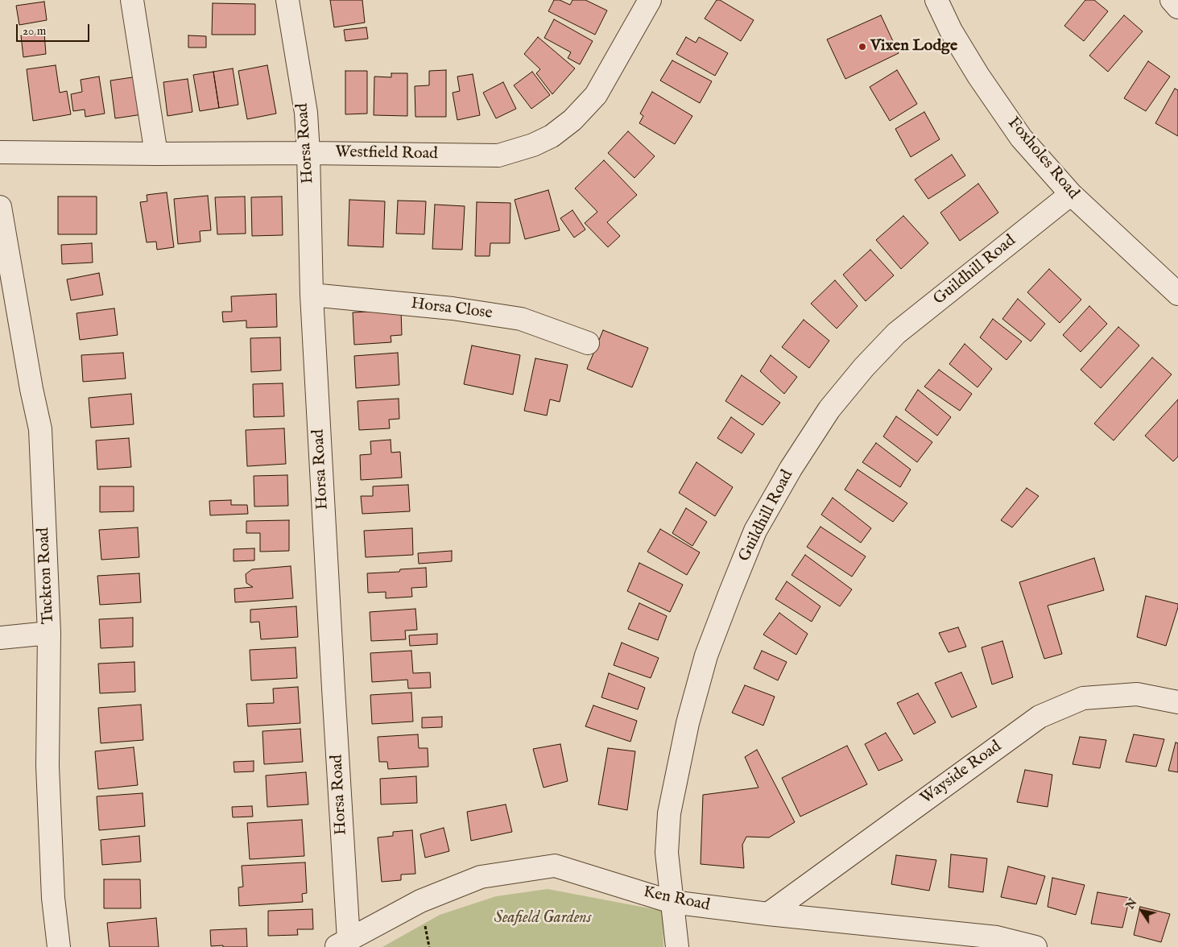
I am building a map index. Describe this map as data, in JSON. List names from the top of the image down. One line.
{"streets":{"street":["Horsa Road","Westfield Road","Foxholes Road","Guildhill Road","Horsa Close","Tuckton Road","Wayside Road","Ken Road"]},"crossings":[["Horsa Road","Westfield Road"],["Horsa Road","Horsa Close"],["Horsa Road","Ken Road"],["Foxholes Road","Guildhill Road"],["Guildhill Road","Ken Road"],["Wayside Road","Ken Road"]],"parks":["Seafield Gardens"],"places":["Vixen Lodge"],"scale_bar":"20 m","north":"top left"}
